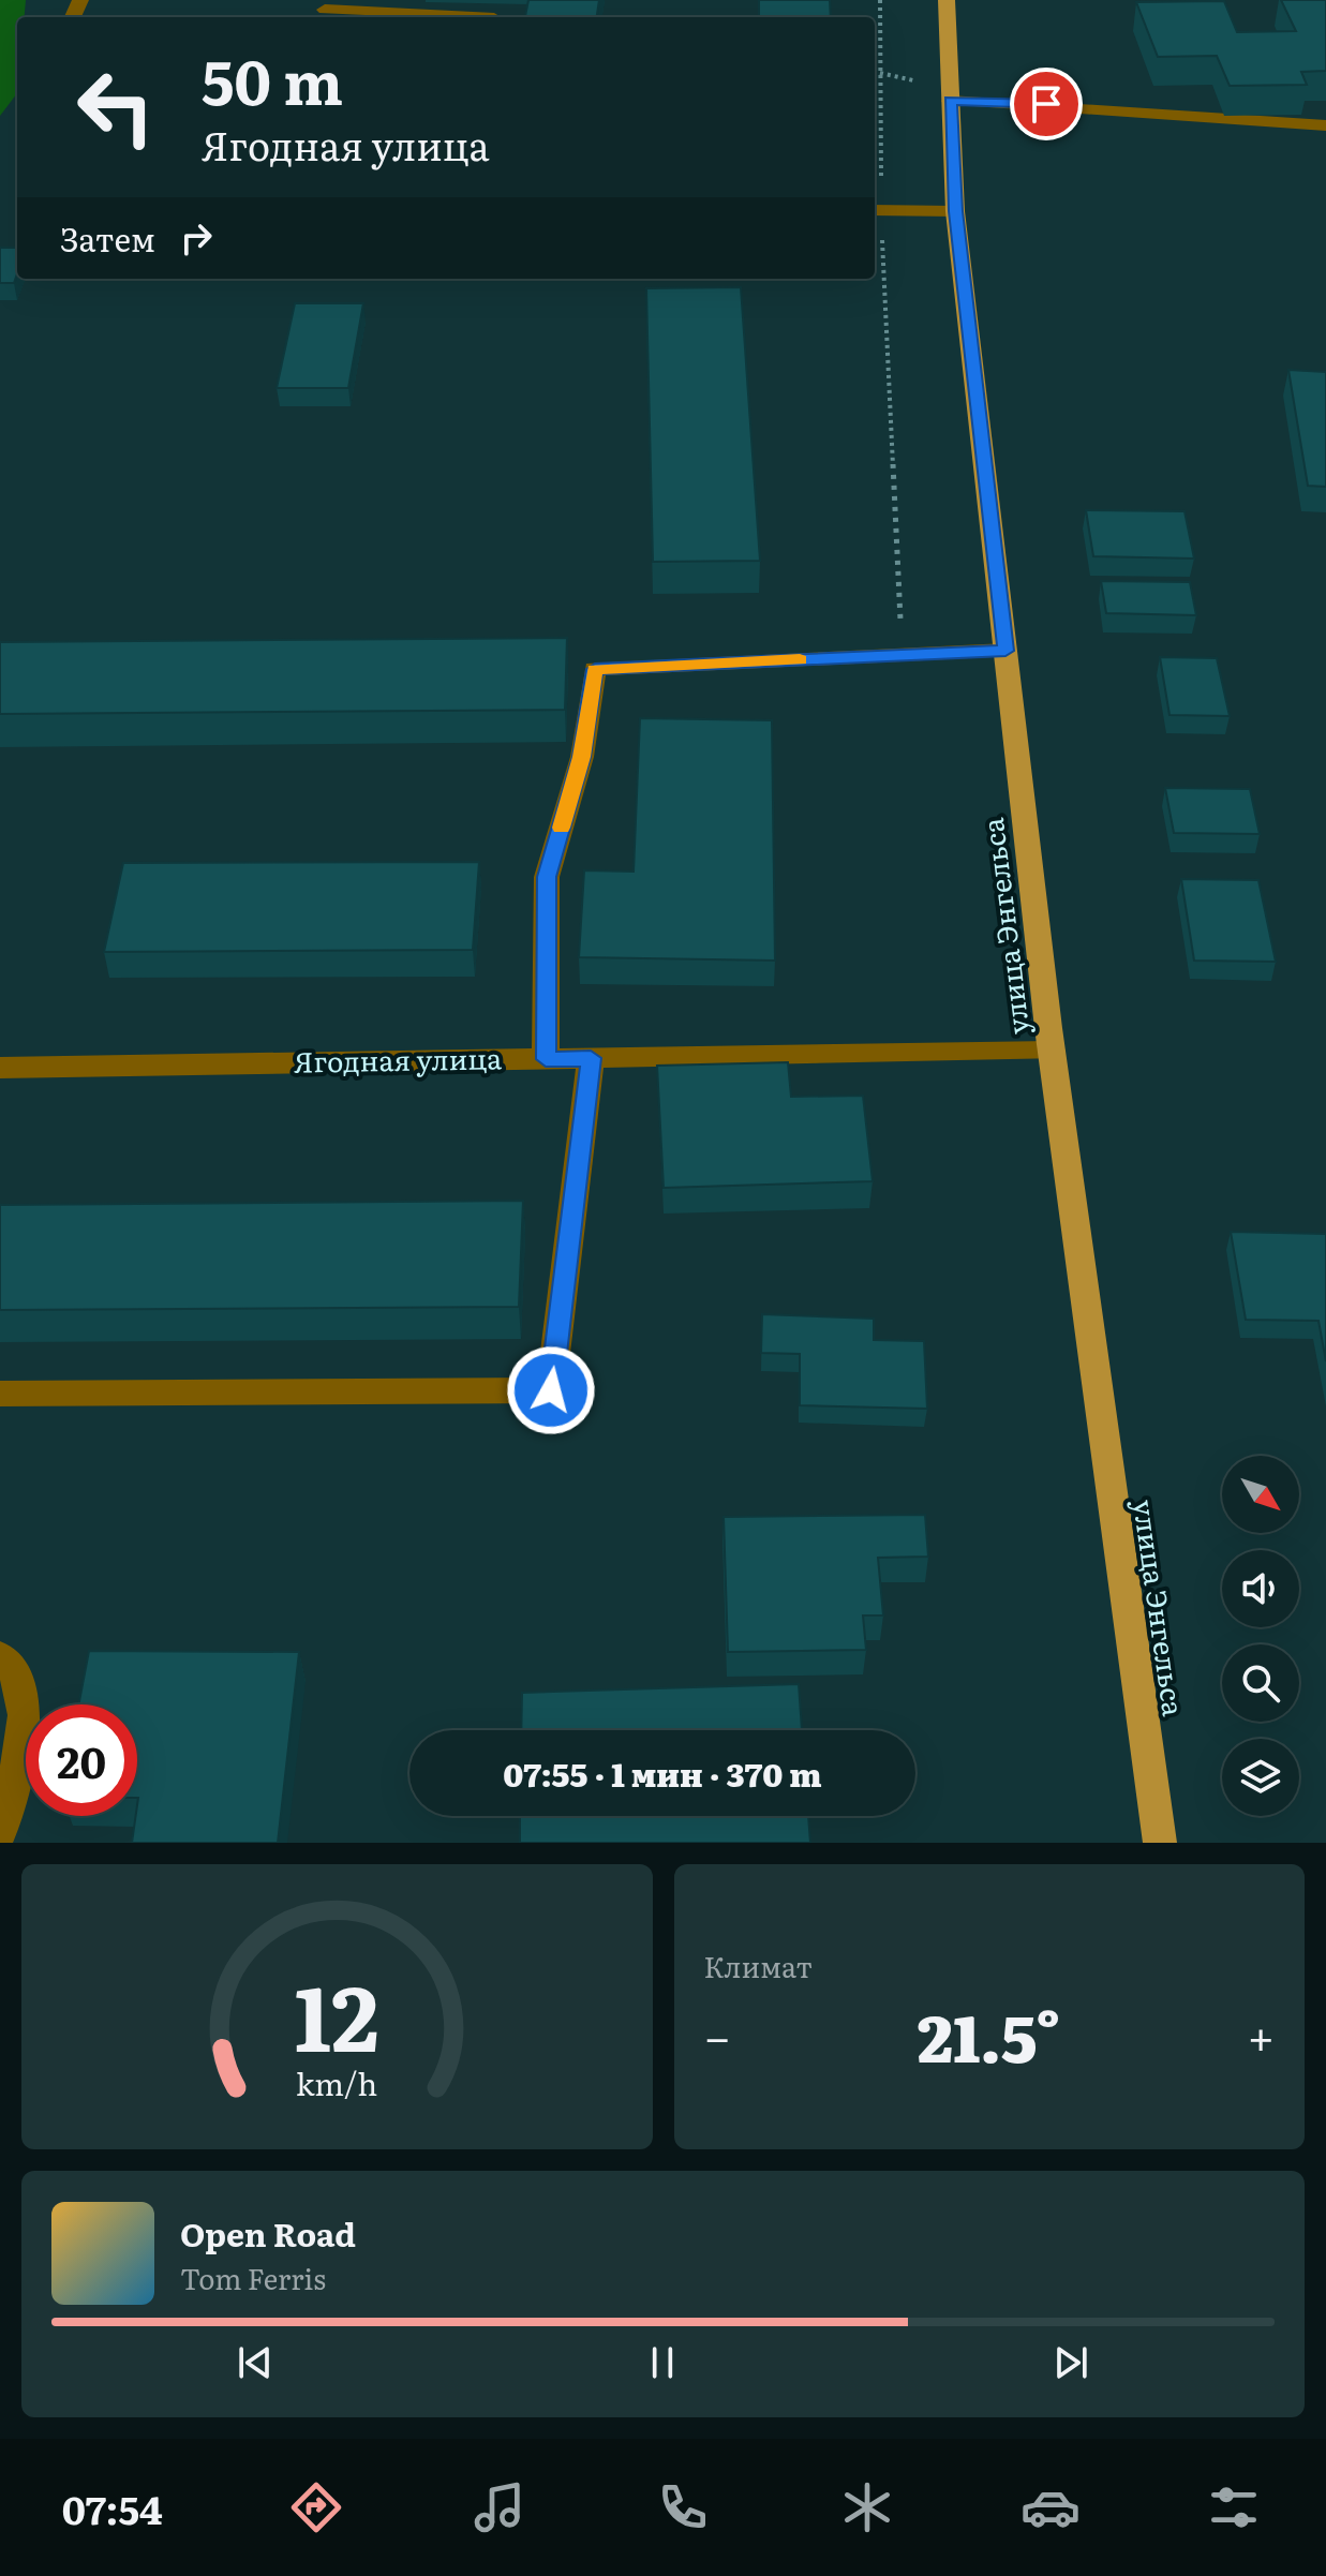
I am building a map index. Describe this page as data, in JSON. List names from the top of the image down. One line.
{"streets":{"main road":["улица Энгельса"],"street":["Ягодная улица"]},"crossings":[["улица Энгельса","Ягодная улица"]],"north":"bottom right","page":{"turn":["50 m","Ягодная улица"],"then":"Затем","limit":"20","trip":"07:55 · 1 мин · 370 m","tile":"Климат","heat":["−","21.5°","+"],"song":["Open Road","Tom Ferris"],"tabs":"07:54","gauge":["12","km/h"]}}
